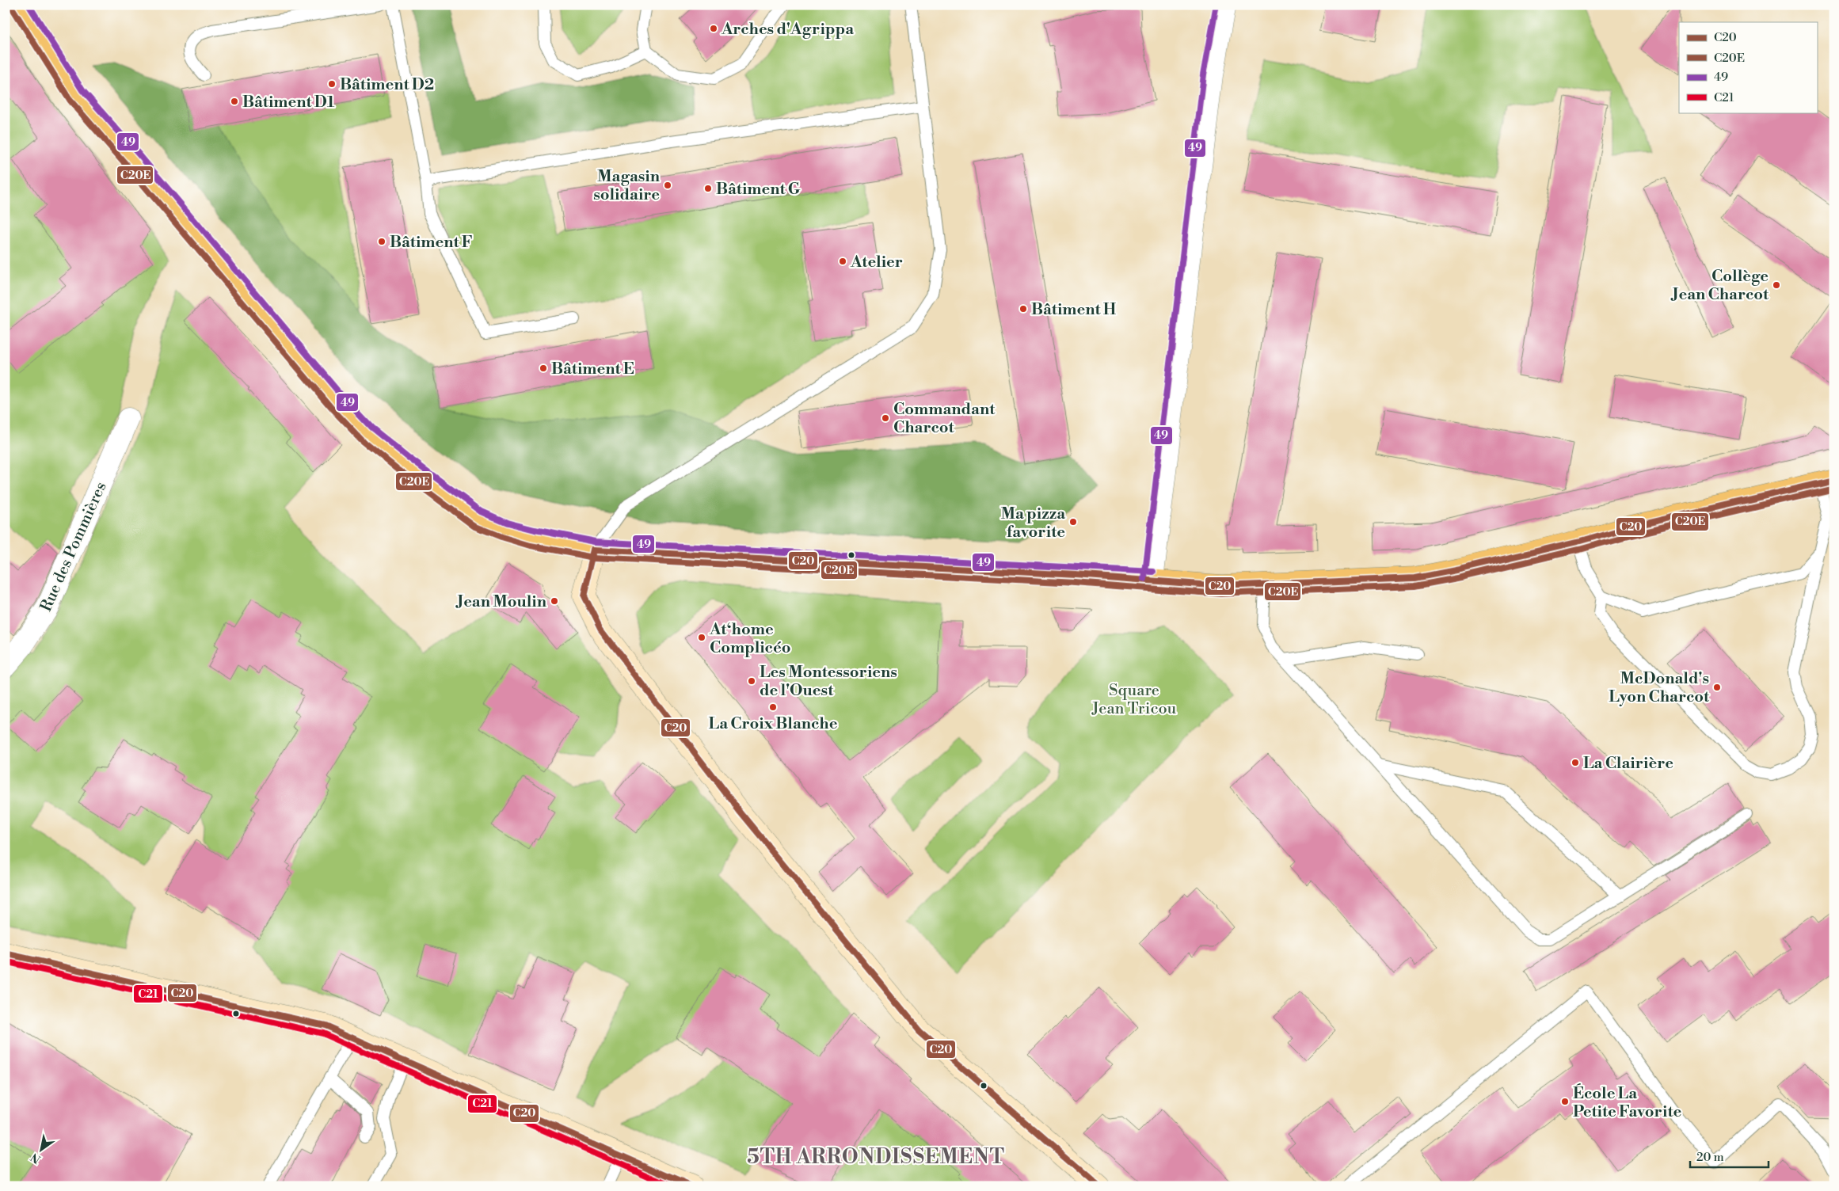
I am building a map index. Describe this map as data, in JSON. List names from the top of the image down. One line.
{"streets":{"street":["Rue des Pommières"]},"districts":["5TH ARRONDISSEMENT"],"parks":["Square Jean Tricou"],"places":["Arches d'Agrippa","Bâtiment D2","Bâtiment D1","Magasin solidaire","Bâtiment G","Bâtiment F","Atelier","Collège Jean Charcot","Bâtiment H","Bâtiment E","Commandant Charcot","Ma pizza favorite","Jean Moulin","At‘home Complicéo","Les Montessoriens de l'Ouest","McDonald's Lyon Charcot","La Croix Blanche","La Clairière","École La Petite Favorite"],"lines":["transit line 49","transit line C20E","transit line C20","transit line C21"],"legend":["C20","C20E","49","C21"],"scale_bar":"20 m","north":"bottom left"}
